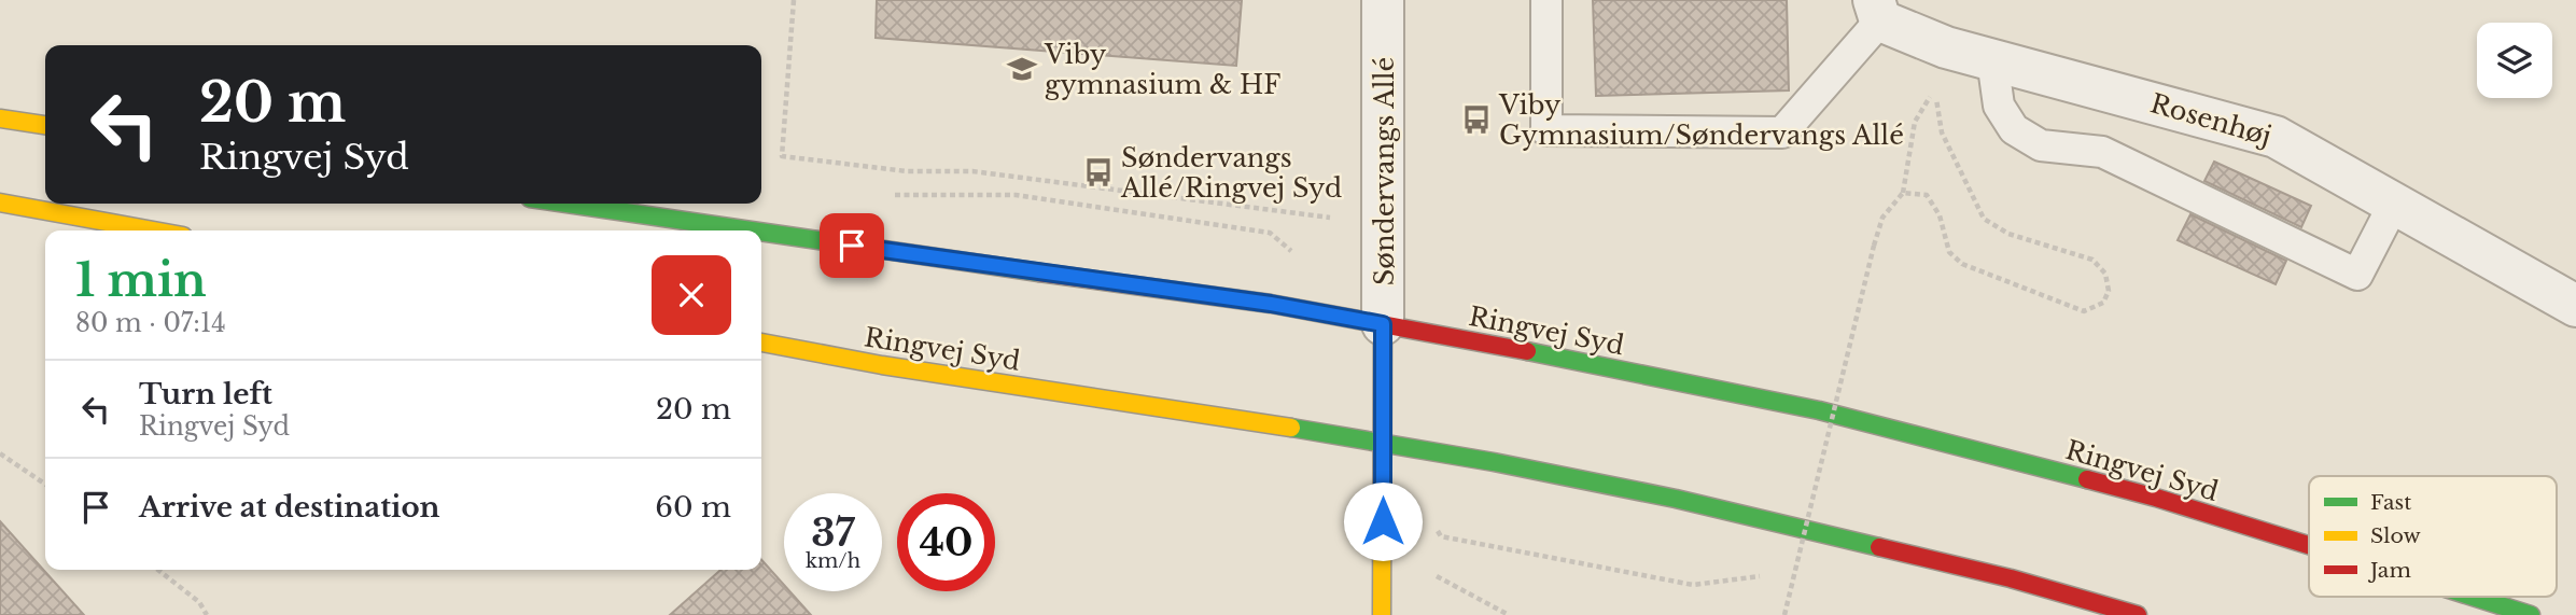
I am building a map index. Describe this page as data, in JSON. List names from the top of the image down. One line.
{"streets":{"main road":["Søndervangs Allé","Ringvej Syd"],"street":["Rosenhøj"]},"crossings":[["Søndervangs Allé","Ringvej Syd"]],"places":{"school or university":["Viby gymnasium & HF"],"bus stop":["Viby Gymnasium/Søndervangs Allé","Søndervangs Allé/Ringvej Syd"]},"legend":["Fast","Slow","Jam"],"page":{"turn":["20 m","Ringvej Syd"],"heading":["1 min","80 m · 07:14"],"list":[{"name":"Turn left","note":"Ringvej Syd","value":"20 m"},{"name":"Arrive at destination","value":"60 m"}],"speed":"37 km/h","limit":"40"}}
